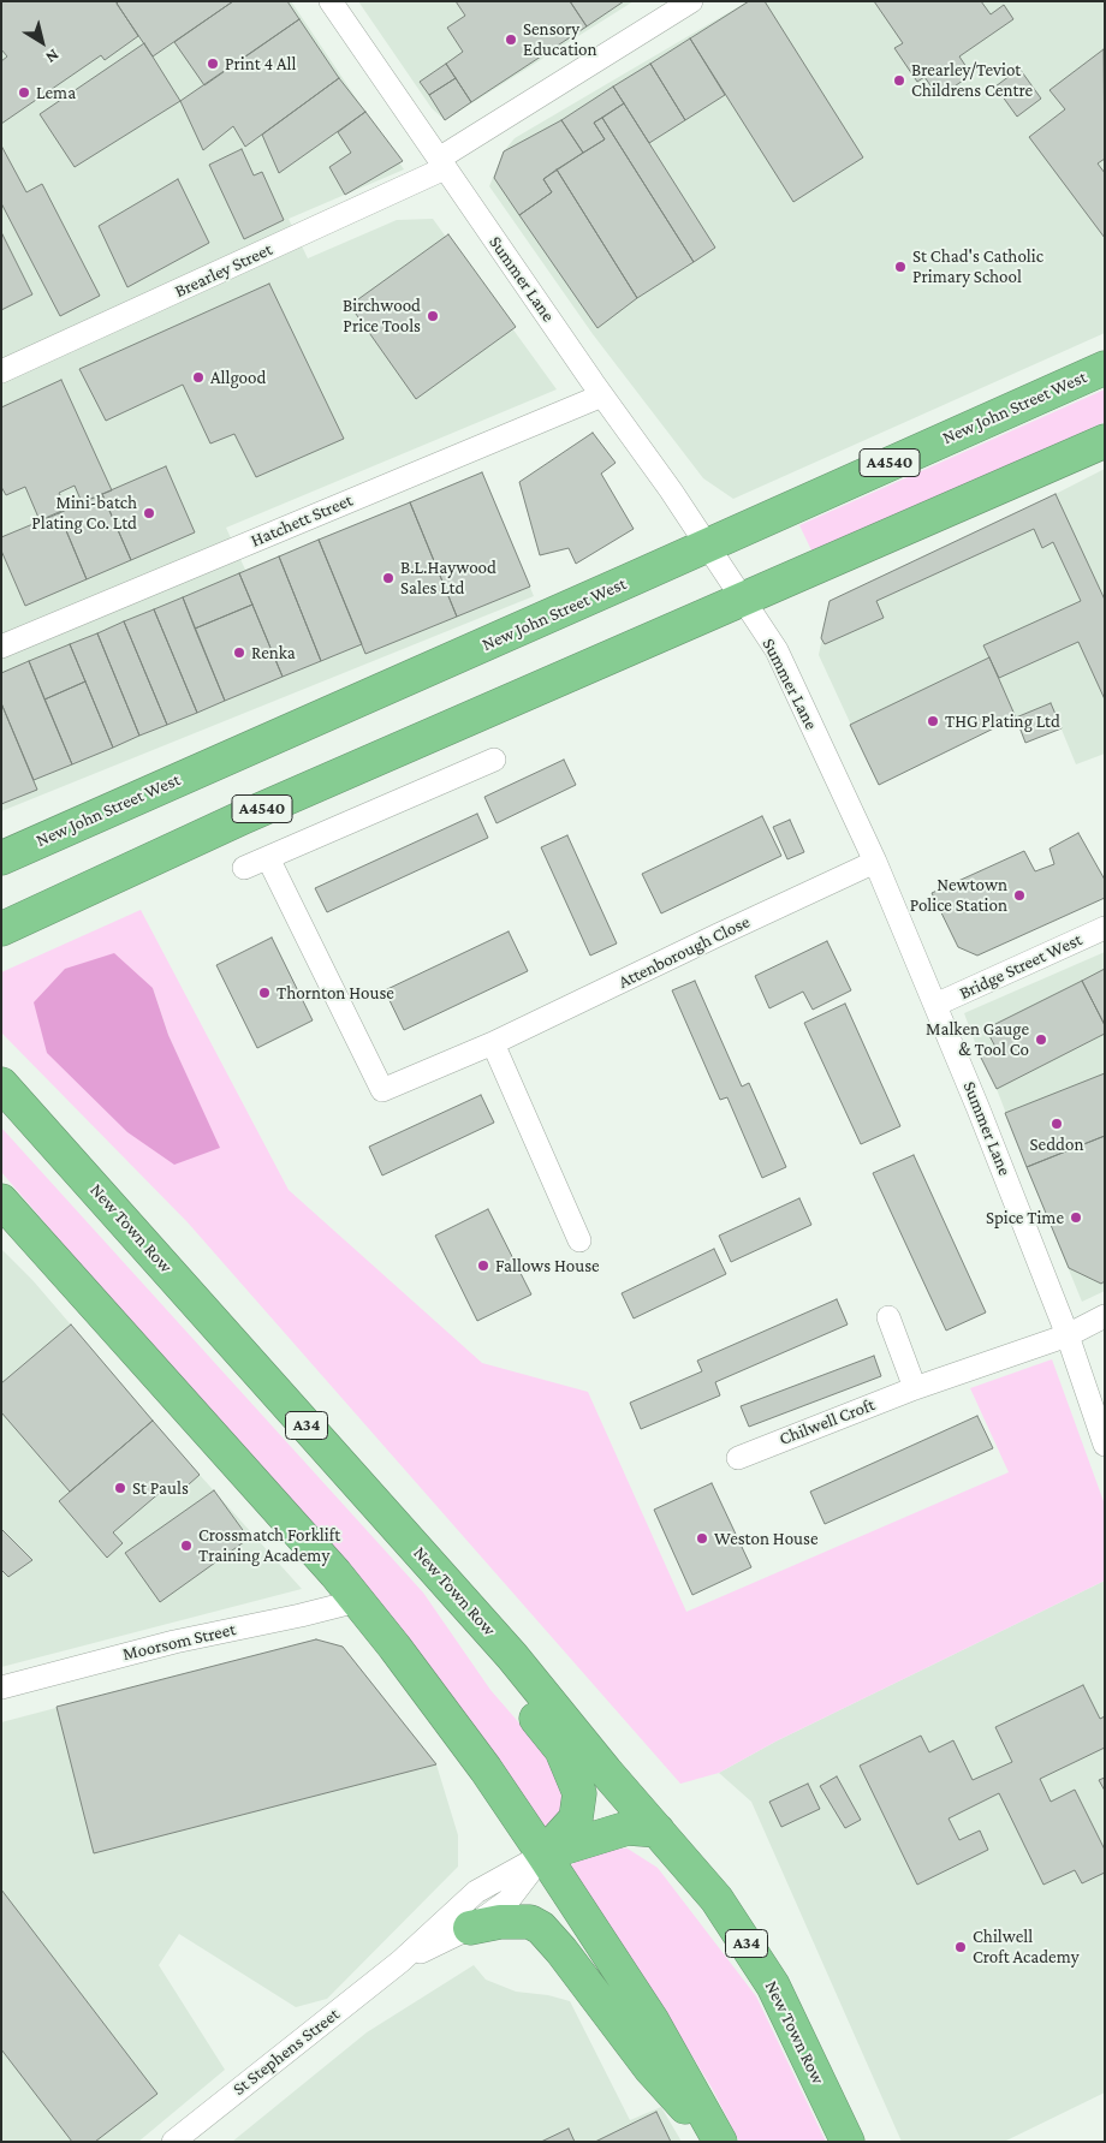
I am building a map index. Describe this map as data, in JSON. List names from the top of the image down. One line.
{"streets":{"highway":["New John Street West","A4540","New Town Row","A34"],"street":["Brearley Street","Summer Lane","Hatchett Street","Attenborough Close","Bridge Street West","Chilwell Croft","Moorsom Street","St Stephens Street"]},"crossings":[["Brearley Street","Summer Lane"],["Summer Lane","New John Street West"],["Summer Lane","A4540"],["Summer Lane","Hatchett Street"],["Summer Lane","Attenborough Close"],["Summer Lane","Bridge Street West"],["Summer Lane","Chilwell Croft"]],"places":["Sensory Education","Print 4 All","Brearley/Teviot Childrens Centre","Lema","St Chad's Catholic Primary School","Birchwood Price Tools","Allgood","Mini-batch Plating Co. Ltd","B.L.Haywood Sales Ltd","Renka","THG Plating Ltd","Newtown Police Station","Thornton House","Malken Gauge & Tool Co","Seddon","Spice Time","Fallows House","St Pauls","Weston House","Crossmatch Forklift Training Academy","Chilwell Croft Academy"],"north":"bottom right"}
